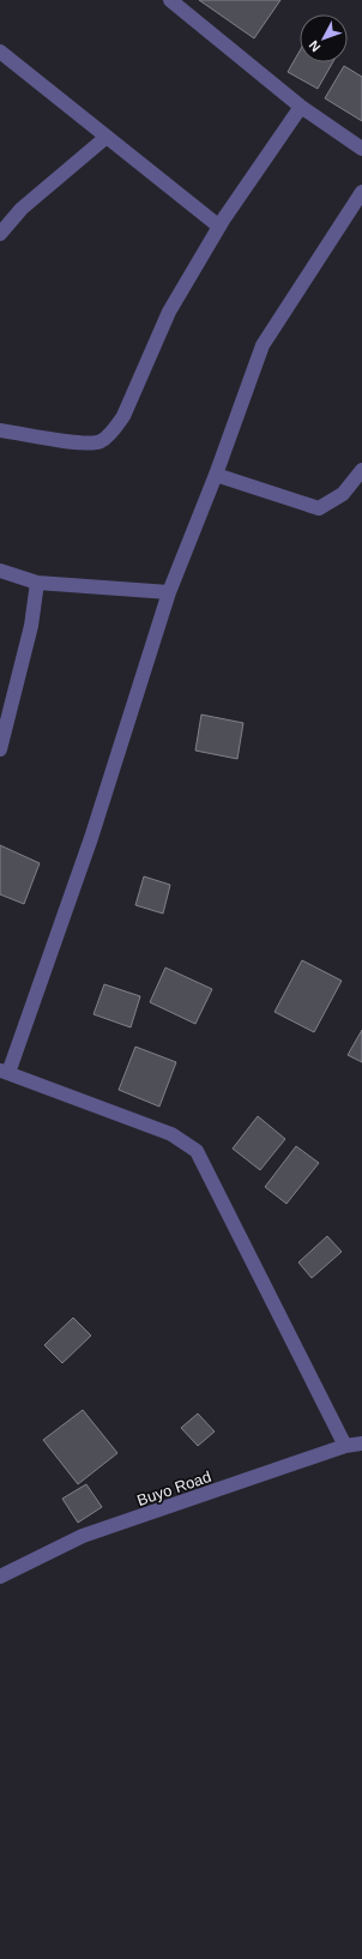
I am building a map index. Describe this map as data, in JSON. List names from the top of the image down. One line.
{"streets":{"street":["Buyo Road"]},"north":"bottom left"}
